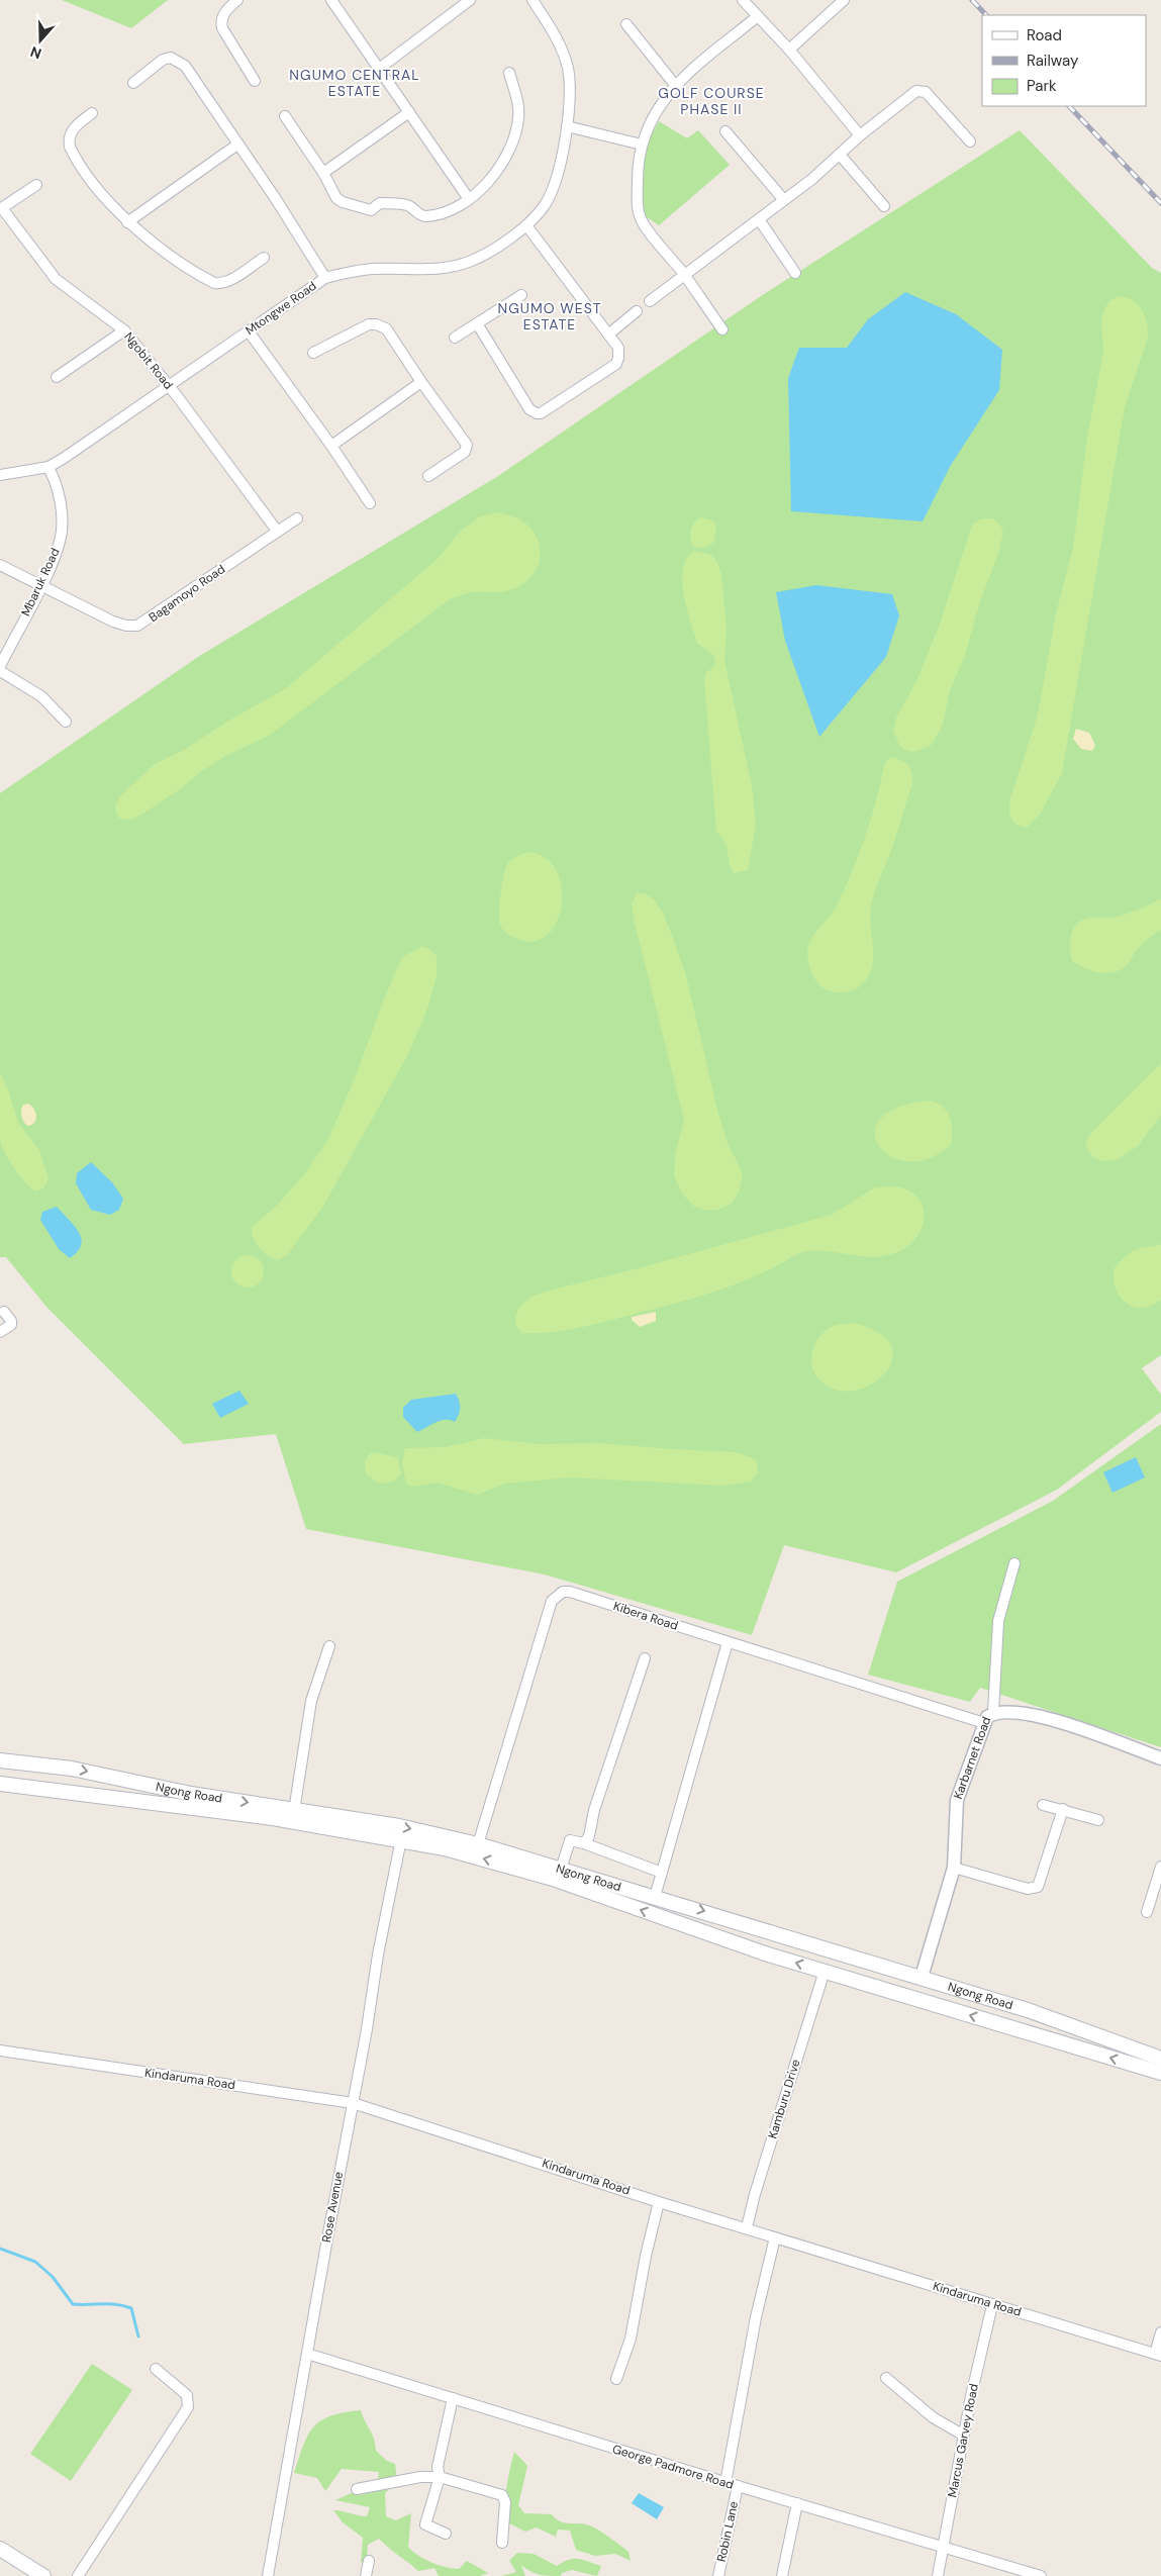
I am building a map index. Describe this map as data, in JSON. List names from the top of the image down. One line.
{"streets":{"main road":["Ngong Road"],"street":["Mtongwe Road","Ngobit Road","Mbaruk Road","Bagamoyo Road","Kibera Road","Karbarnet Road","Kindaruma Road","Kamburu Drive","Rose Avenue","Marcus Garvey Road","George Padmore Road","Robin Lane"]},"crossings":[["Mtongwe Road","Ngobit Road"],["Mtongwe Road","Mbaruk Road"],["Ngobit Road","Bagamoyo Road"],["Mbaruk Road","Bagamoyo Road"],["Kibera Road","Karbarnet Road"],["Kibera Road","Ngong Road"],["Karbarnet Road","Ngong Road"],["Ngong Road","Kamburu Drive"],["Ngong Road","Rose Avenue"],["Kindaruma Road","Kamburu Drive"],["Kindaruma Road","Rose Avenue"],["Kindaruma Road","Marcus Garvey Road"],["Rose Avenue","George Padmore Road"],["Marcus Garvey Road","George Padmore Road"],["George Padmore Road","Robin Lane"]],"districts":["NGUMO CENTRAL ESTATE","GOLF COURSE PHASE II","NGUMO WEST ESTATE"],"legend":["Road","Railway","Park"],"north":"bottom"}
